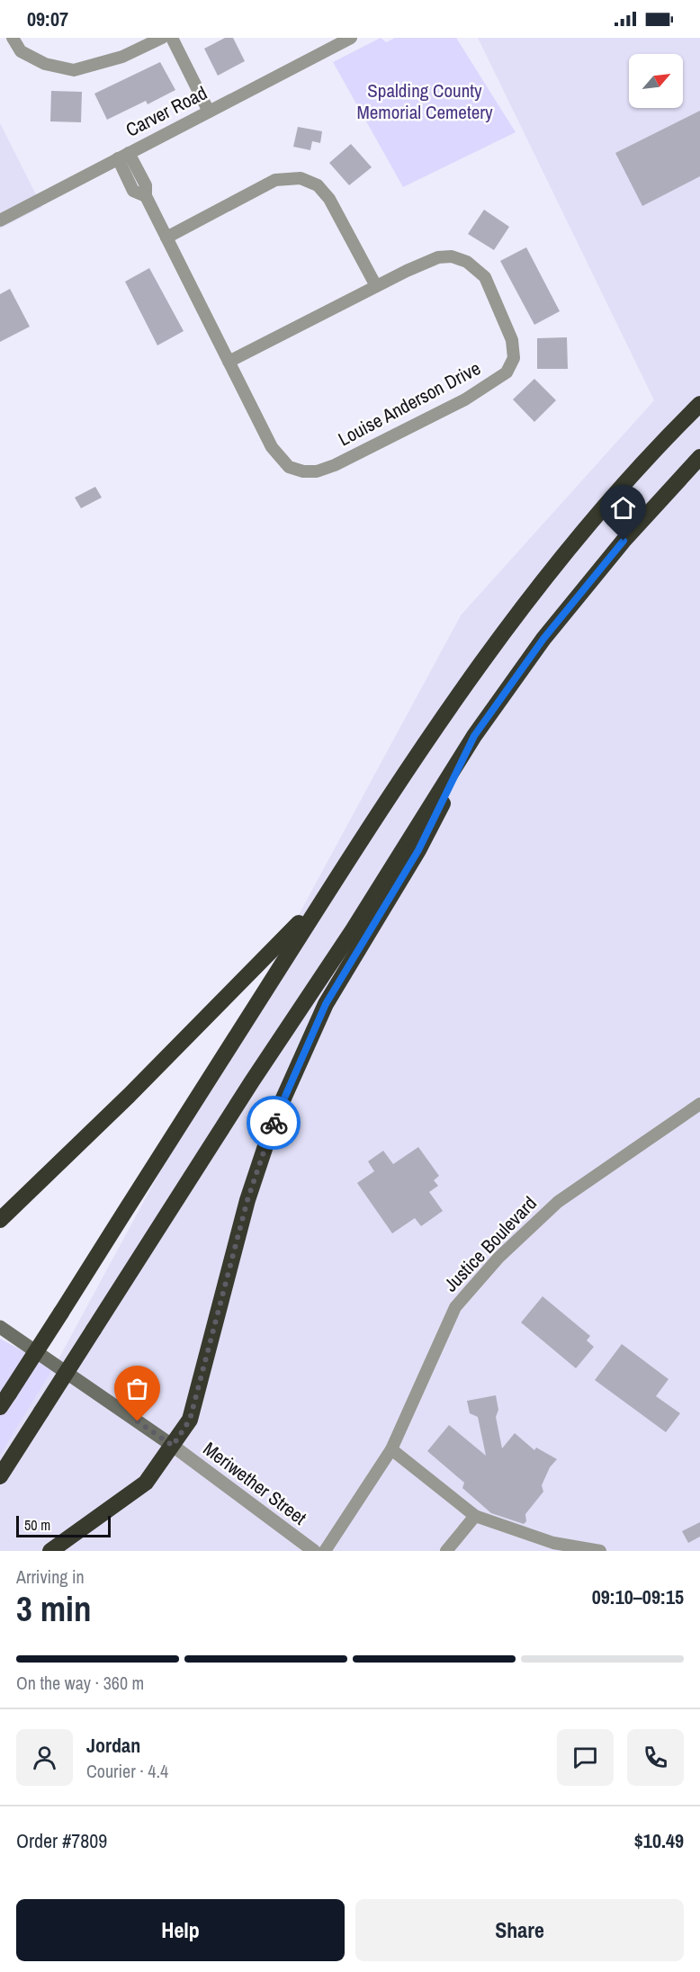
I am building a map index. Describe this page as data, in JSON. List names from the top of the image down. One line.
{"streets":{"street":["Carver Road","Louise Anderson Drive","Justice Boulevard","Meriwether Street"]},"crossings":[["Carver Road","Louise Anderson Drive"]],"parks":["Spalding County Memorial Cemetery"],"scale_bar":"50 m","north":"top right","page":{"status":"09:07","scale":"50 m","heading":["3 min","Arriving in","09:10–09:15"],"panel":["Jordan","Courier · 4.4","Order #7809","$10.49"],"bar":"On the way · 360 m","buttons":["Help","Share"]}}
